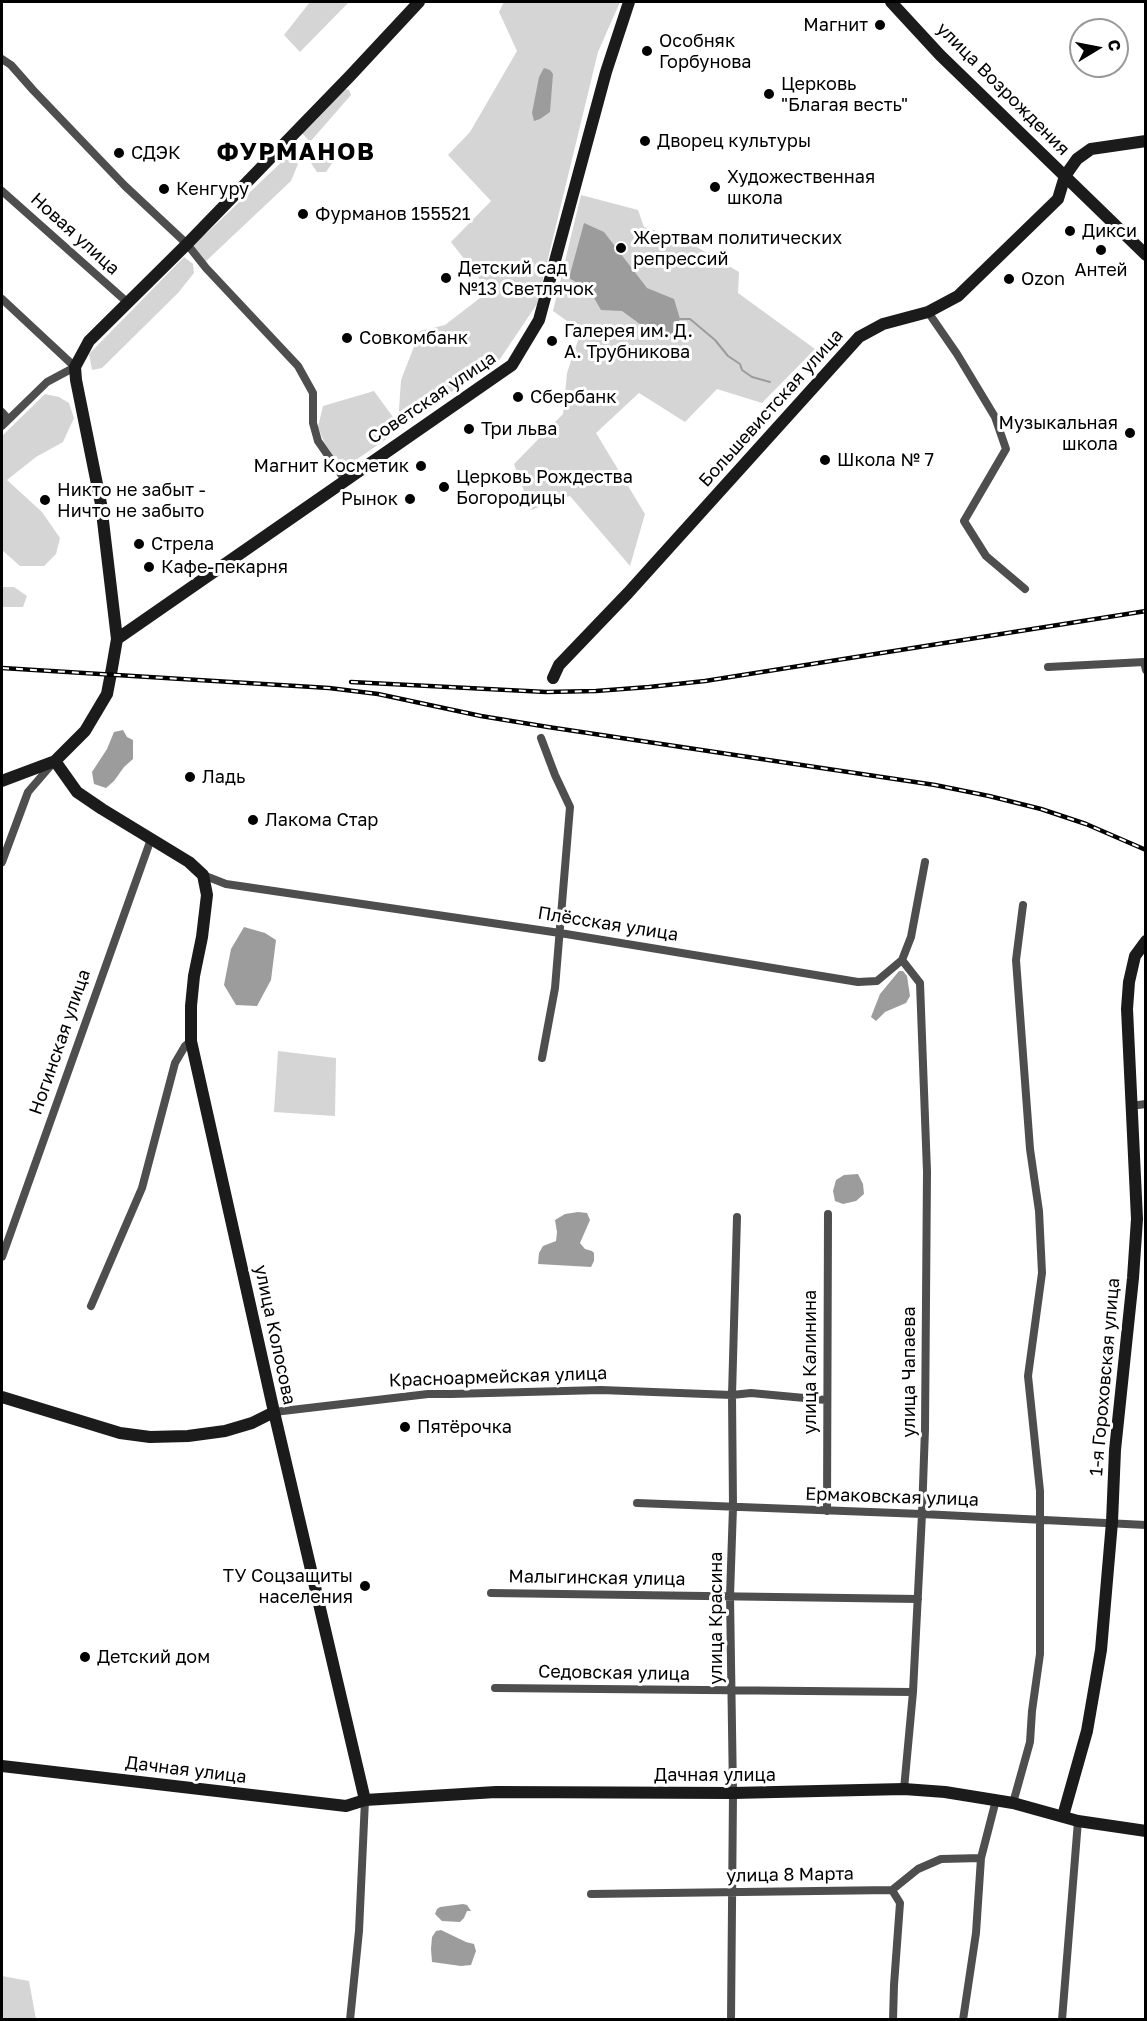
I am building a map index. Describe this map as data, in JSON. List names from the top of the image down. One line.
{"streets":{"main road":["улица Возрождения","Советская улица","Большевистская улица","улица Колосова","Красноармейская улица","1-я Гороховская улица","Дачная улица"],"street":["Новая улица","Плёсская улица","Ногинская улица","улица Калинина","улица Чапаева","Ермаковская улица","Малыгинская улица","улица Красина","Седовская улица","улица 8 Марта"]},"crossings":[["улица Возрождения","Большевистская улица"],["Плёсская улица","улица Колосова"],["Плёсская улица","улица Чапаева"],["улица Колосова","Красноармейская улица"],["улица Колосова","Дачная улица"],["улица Калинина","Красноармейская улица"],["улица Калинина","Ермаковская улица"],["улица Чапаева","Ермаковская улица"],["улица Чапаева","Малыгинская улица"],["улица Чапаева","Седовская улица"],["улица Чапаева","Дачная улица"],["Красноармейская улица","улица Красина"],["1-я Гороховская улица","Ермаковская улица"],["1-я Гороховская улица","Дачная улица"],["Ермаковская улица","улица Красина"],["Малыгинская улица","улица Красина"],["улица Красина","Седовская улица"],["улица Красина","Дачная улица"],["улица Красина","улица 8 Марта"]],"districts":["ФУРМАНОВ"],"places":["Магнит","Особняк Горбунова","Церковь \"Благая весть\"","Дворец культуры","СДЭК","Художественная школа","Кенгуру","Фурманов 155521","Дикси","Жертвам политических репрессий","Антей","Детский сад №13 Светлячок","Ozon","Совкомбанк","Галерея им. Д. А. Трубникова","Сбербанк","Три льва","Музыкальная школа","Школа № 7","Магнит Косметик","Церковь Рождества Богородицы","Рынок","Никто не забыт - Ничто не забыто","Стрела","Кафе-пекарня","Ладь","Лакома Стар","Пятёрочка","ТУ Соцзащиты населения","Детский дом"],"north":"right"}
